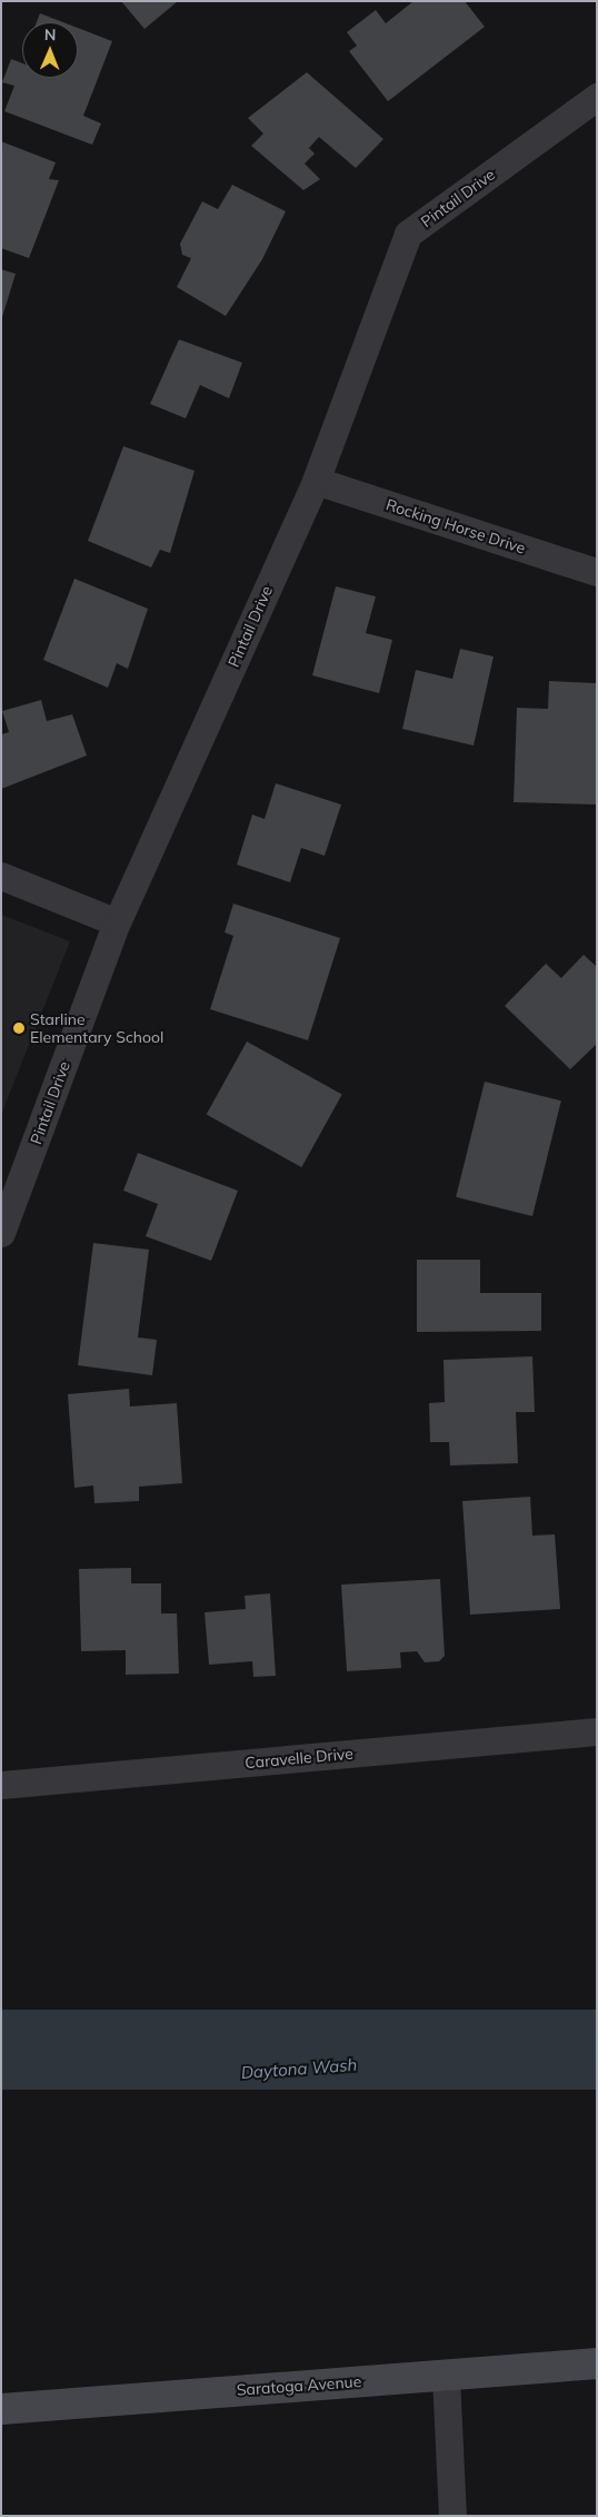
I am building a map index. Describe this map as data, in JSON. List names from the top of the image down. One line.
{"streets":{"street":["Pintail Drive","Rocking Horse Drive","Caravelle Drive","Saratoga Avenue"]},"crossings":[["Pintail Drive","Rocking Horse Drive"]],"water":["Daytona Wash"],"places":["Starline Elementary School"],"north":"top"}
